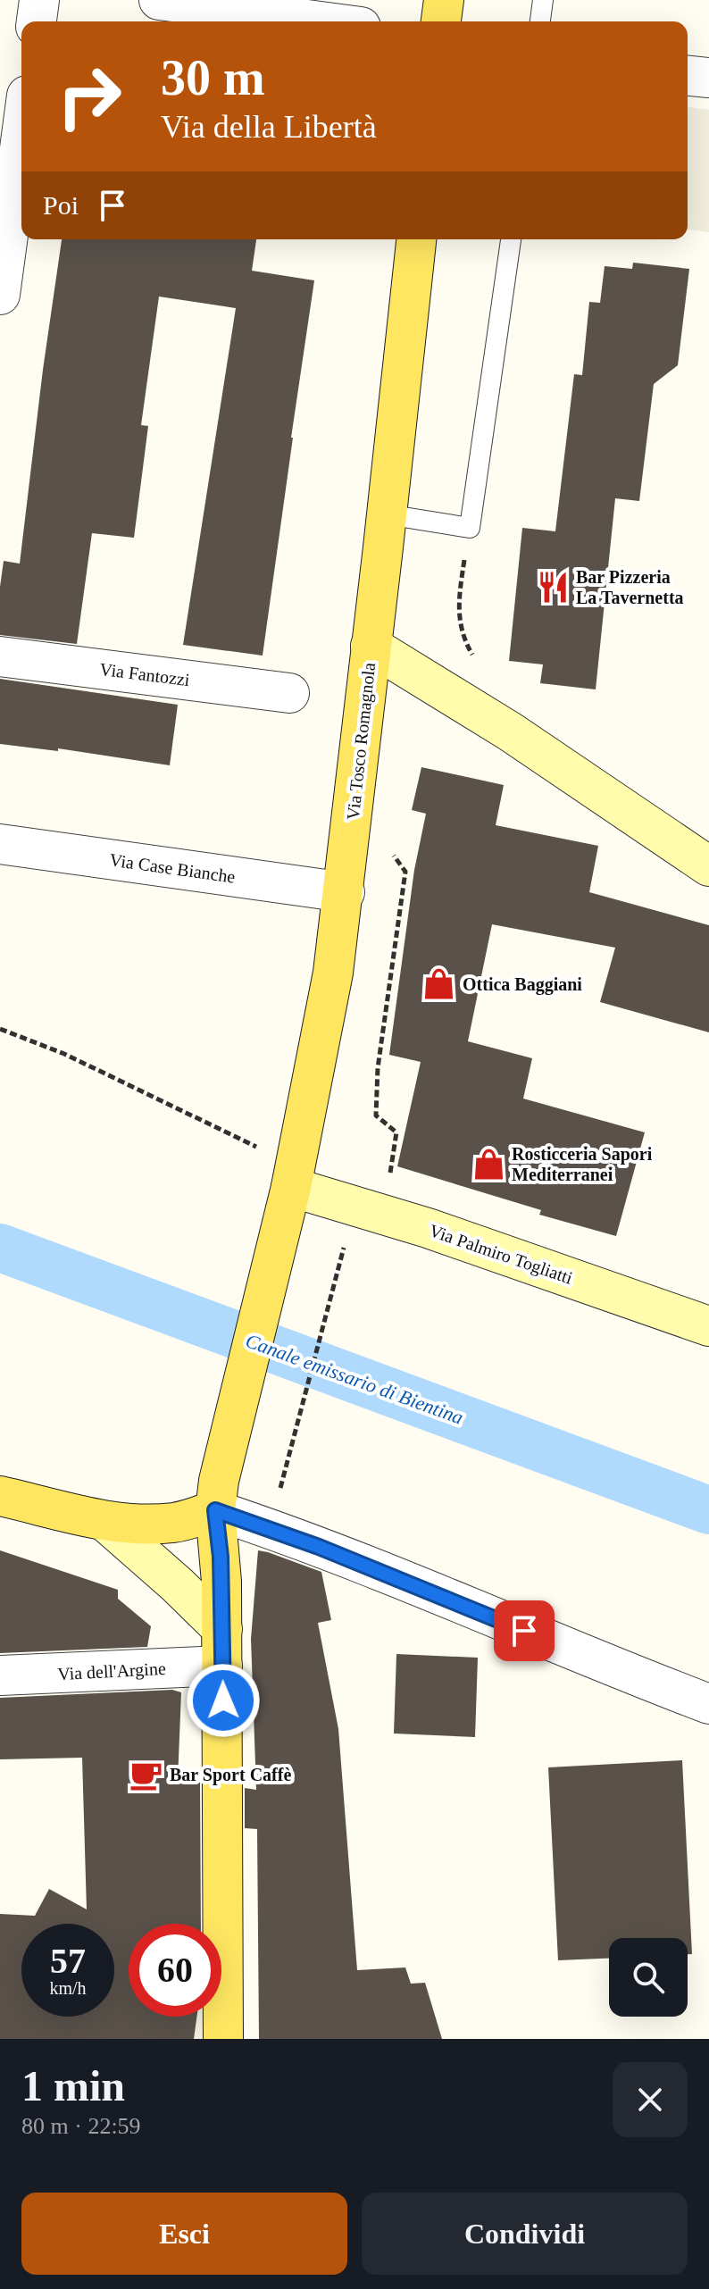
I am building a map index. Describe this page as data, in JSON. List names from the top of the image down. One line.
{"streets":{"main road":["Via Tosco Romagnola","Via Palmiro Togliatti"],"street":["Via Fantozzi","Via Case Bianche","Via dell'Argine"]},"crossings":[["Via Tosco Romagnola","Via Case Bianche"],["Via Tosco Romagnola","Via Palmiro Togliatti"]],"water":["Canale emissario di Bientina"],"places":{"restaurant":["Bar Pizzeria La Tavernetta"],"shop":["Ottica Baggiani","Rosticceria Sapori Mediterranei"],"cafe":["Bar Sport Caffè"]},"page":{"turn":["30 m","Via della Libertà"],"then":"Poi","speed":"57 km/h","limit":"60","heading":["1 min","80 m · 22:59"],"buttons":["Esci","Condividi"]}}
